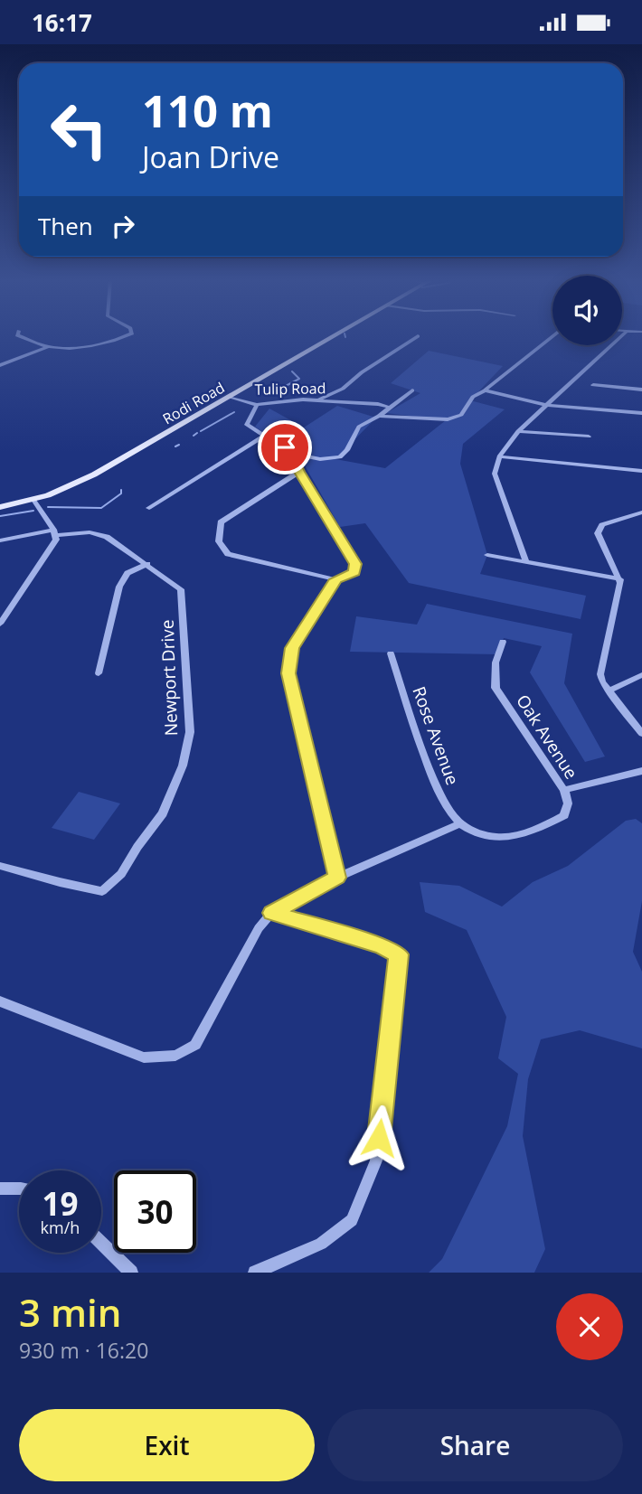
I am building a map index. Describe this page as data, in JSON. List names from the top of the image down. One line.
{"streets":{"main road":["Rodi Road"],"street":["Tulip Road","Newport Drive","Rose Avenue","Oak Avenue"]},"crossings":[["Tulip Road","Rodi Road"],["Rose Avenue","Oak Avenue"]],"page":{"status":"16:17","turn":["110 m","Joan Drive"],"then":"Then","speed":"19 km/h","limit":"30","heading":["3 min","930 m · 16:20"],"buttons":["Exit","Share"]}}
